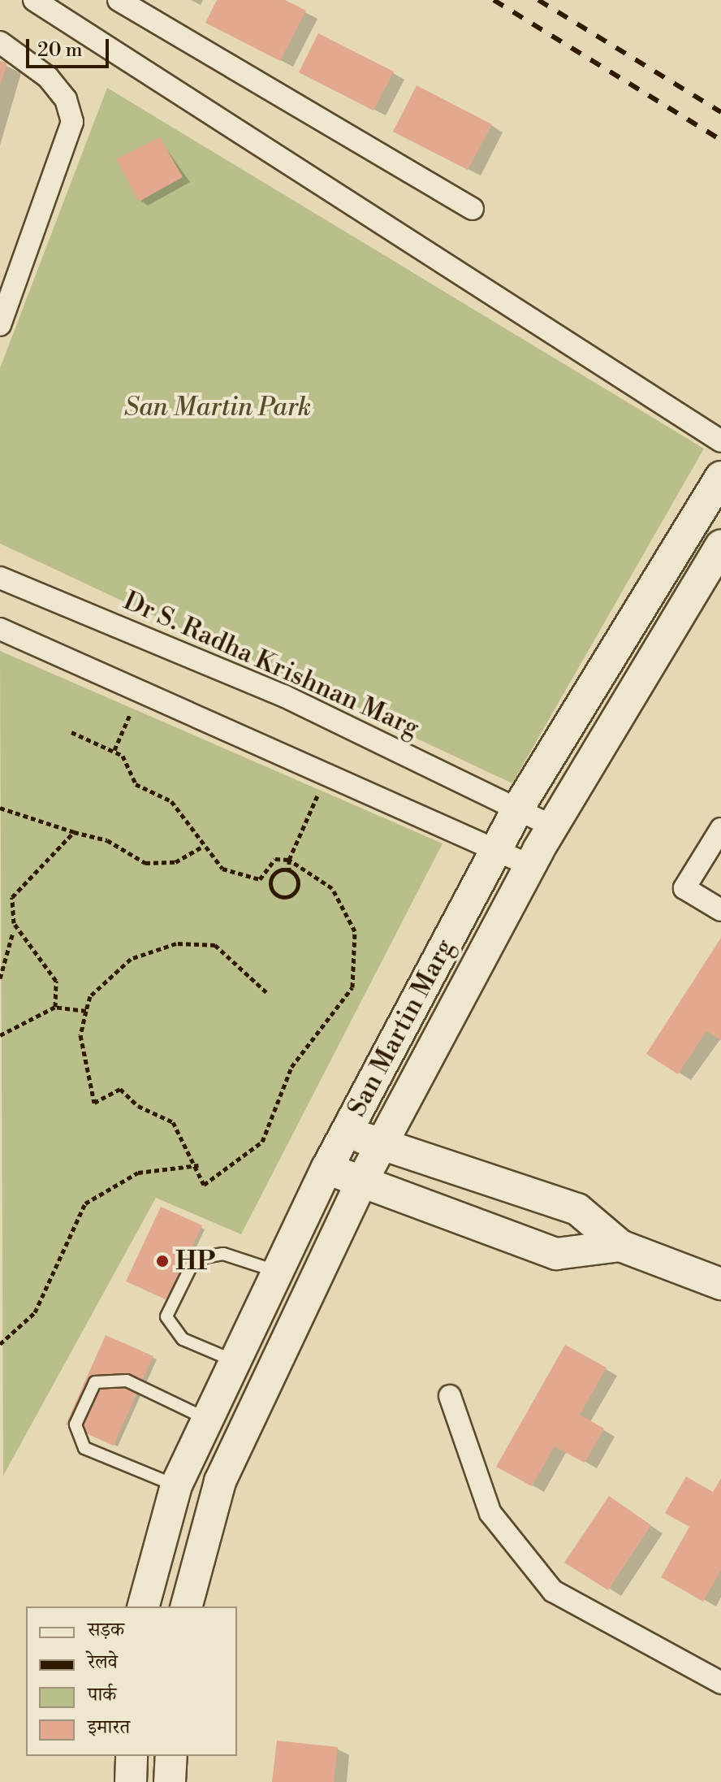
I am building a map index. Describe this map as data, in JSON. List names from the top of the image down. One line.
{"streets":{"street":["Dr S. Radha Krishnan Marg","San Martin Marg"]},"crossings":[["Dr S. Radha Krishnan Marg","San Martin Marg"]],"parks":["San Martin Park"],"places":["HP"],"legend":["सड़क","रेलवे","पार्क","इमारत"],"scale_bar":"20 m"}
